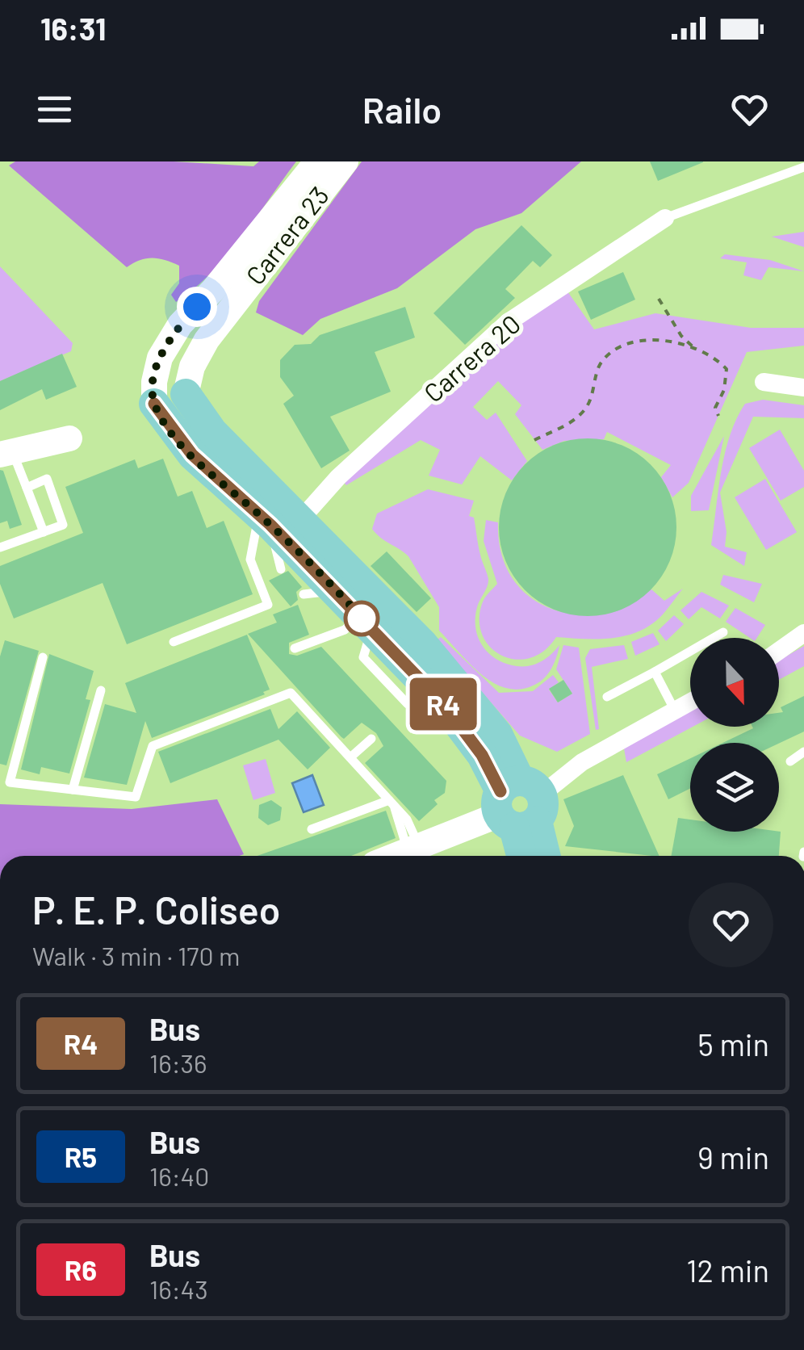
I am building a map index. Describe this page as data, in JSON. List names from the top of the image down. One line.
{"streets":{"main road":["Carrera 23"],"street":["Carrera 20"]},"lines":["bus line R4"],"north":"bottom","page":{"status":"16:31","header":"Railo","on_map":"R4","heading":["P. E. P. Coliseo","Walk · 3 min · 170 m"],"list":[{"mark":"R4","name":"Bus","note":"16:36","value":"5 min"},{"mark":"R5","name":"Bus","note":"16:40","value":"9 min"},{"mark":"R6","name":"Bus","note":"16:43","value":"12 min"}]}}
